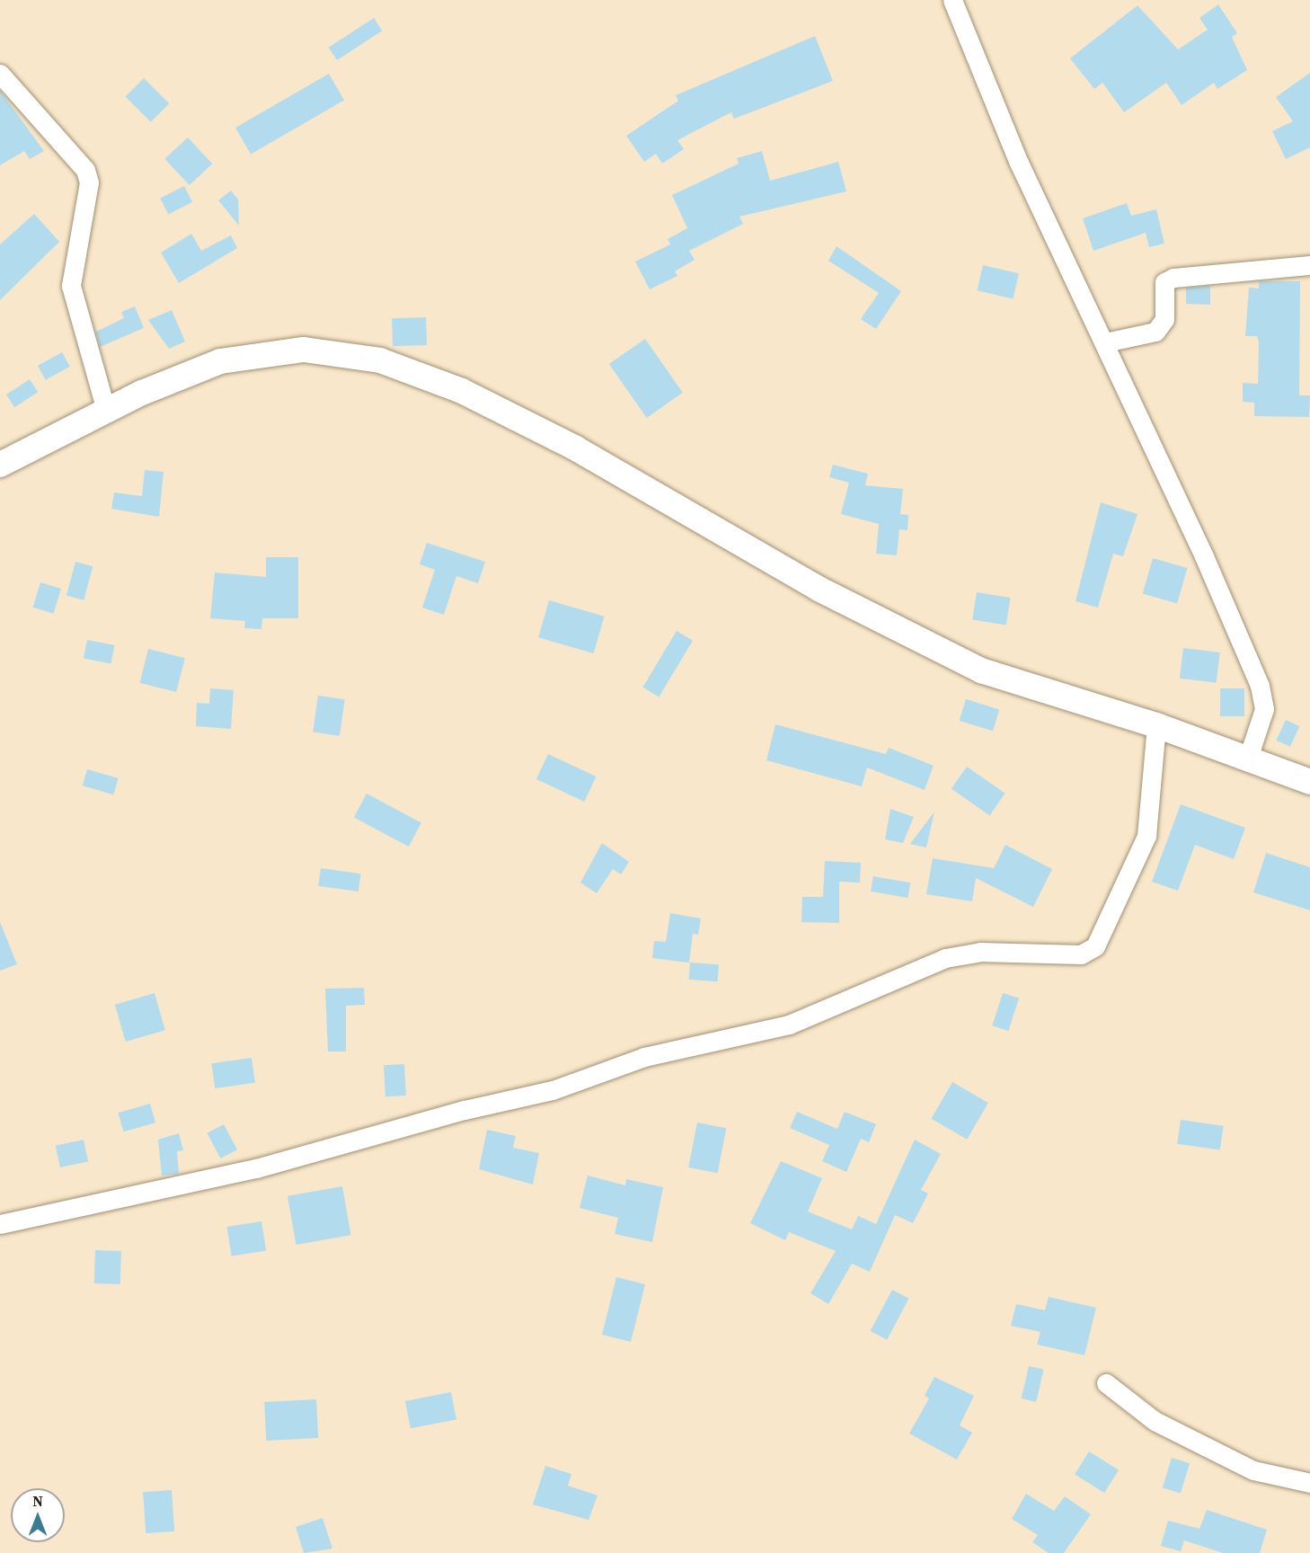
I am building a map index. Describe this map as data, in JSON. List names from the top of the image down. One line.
{"north":"top"}
